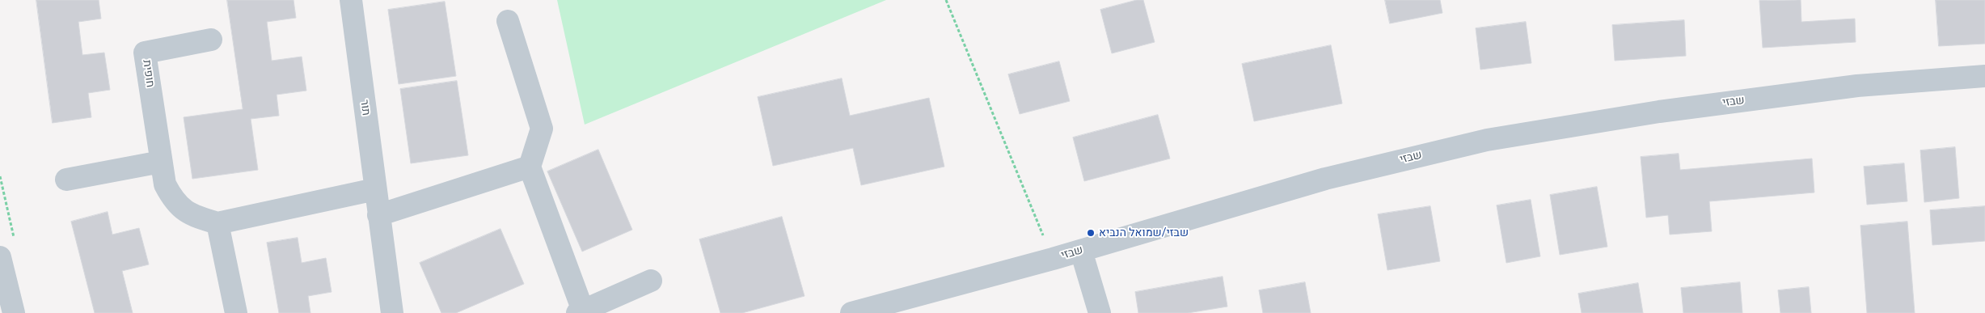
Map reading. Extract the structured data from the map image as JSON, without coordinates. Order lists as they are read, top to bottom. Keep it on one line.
{"streets":{"street":["חופית","שבזי","תור"]},"crossings":[["חופית","תור"]],"places":["שבזי/שמואל הנביא"]}
